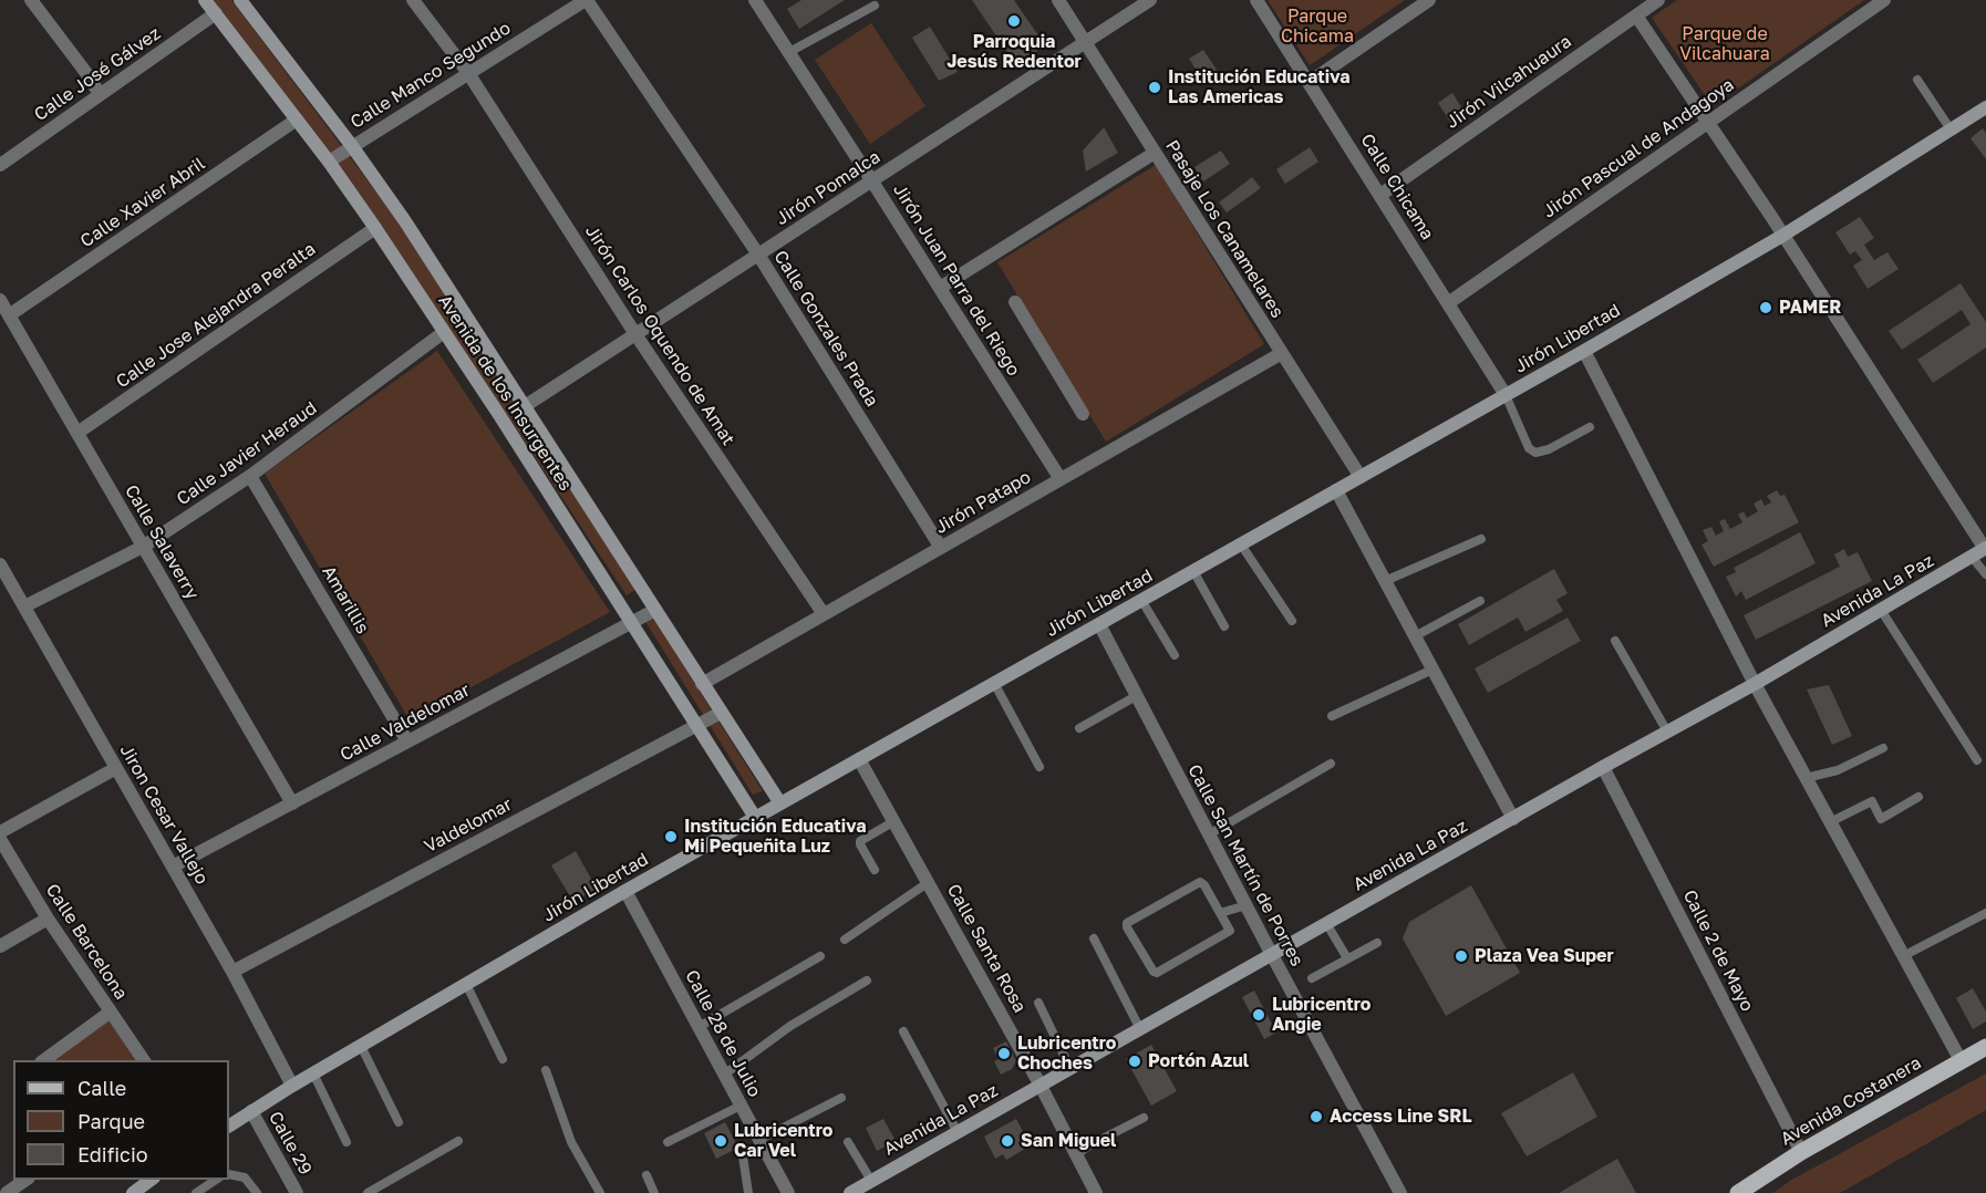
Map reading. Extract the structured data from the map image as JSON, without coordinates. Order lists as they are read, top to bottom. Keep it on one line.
{"streets":{"main road":["Avenida Costanera"],"street":["Calle José Gálvez","Calle Manco Segundo","Jirón Vilcahuaura","Jirón Pascual de Andagoya","Calle Chicama","Jirón Pomalca","Calle Xavier Abril","Pasaje Los Canamelares","Jirón Juan Parra del Riego","Calle Jose Alejandra Peralta","Calle Gonzales Prada","Jirón Carlos Oquendo de Amat","Jirón Libertad","Avenida de los Insurgentes","Calle Javier Heraud","Jirón Patapo","Calle Salaverry","Avenida La Paz","Amarillis","Calle Valdelomar","Jiron Cesar Vallejo","Valdelomar","Calle San Martín de Porres","Calle Barcelona","Calle Santa Rosa","Calle 2 de Mayo","Calle 28 de Julio","Calle 29"]},"crossings":[["Calle José Gálvez","Avenida de los Insurgentes"],["Calle Manco Segundo","Calle Gonzales Prada"],["Calle Manco Segundo","Jirón Carlos Oquendo de Amat"],["Calle Manco Segundo","Avenida de los Insurgentes"],["Jirón Vilcahuaura","Calle Chicama"],["Jirón Pascual de Andagoya","Calle Chicama"],["Calle Chicama","Jirón Libertad"],["Jirón Pomalca","Pasaje Los Canamelares"],["Jirón Pomalca","Jirón Juan Parra del Riego"],["Jirón Pomalca","Calle Gonzales Prada"],["Jirón Pomalca","Jirón Carlos Oquendo de Amat"],["Jirón Pomalca","Avenida de los Insurgentes"],["Calle Xavier Abril","Avenida de los Insurgentes"],["Calle Xavier Abril","Calle Salaverry"],["Pasaje Los Canamelares","Jirón Libertad"],["Pasaje Los Canamelares","Jirón Patapo"],["Jirón Juan Parra del Riego","Jirón Patapo"],["Calle Jose Alejandra Peralta","Avenida de los Insurgentes"],["Calle Jose Alejandra Peralta","Calle Salaverry"],["Calle Gonzales Prada","Jirón Patapo"],["Jirón Carlos Oquendo de Amat","Jirón Patapo"],["Jirón Libertad","Avenida de los Insurgentes"],["Jirón Libertad","Jiron Cesar Vallejo"],["Jirón Libertad","Calle San Martín de Porres"],["Jirón Libertad","Calle Santa Rosa"],["Jirón Libertad","Calle 28 de Julio"],["Jirón Libertad","Calle 29"],["Avenida de los Insurgentes","Calle Javier Heraud"],["Avenida de los Insurgentes","Jirón Patapo"],["Avenida de los Insurgentes","Calle Valdelomar"],["Avenida de los Insurgentes","Valdelomar"],["Calle Javier Heraud","Calle Salaverry"],["Calle Javier Heraud","Amarillis"],["Calle Javier Heraud","Jiron Cesar Vallejo"],["Calle Salaverry","Calle Valdelomar"],["Avenida La Paz","Calle San Martín de Porres"],["Avenida La Paz","Calle Santa Rosa"],["Avenida La Paz","Calle 2 de Mayo"],["Amarillis","Calle Valdelomar"],["Calle Valdelomar","Jiron Cesar Vallejo"],["Jiron Cesar Vallejo","Valdelomar"],["Calle 2 de Mayo","Avenida Costanera"]],"parks":["Parque Chicama","Parque de Vilcahuara"],"places":["Parroquia Jesús Redentor","Institución Educativa Las Americas","PAMER","Institución Educativa Mi Pequeñita Luz","Plaza Vea Super","Lubricentro Angie","Lubricentro Choches","Portón Azul","Access Line SRL","Lubricentro Car Vel","San Miguel"],"legend":["Calle","Parque","Edificio"]}
